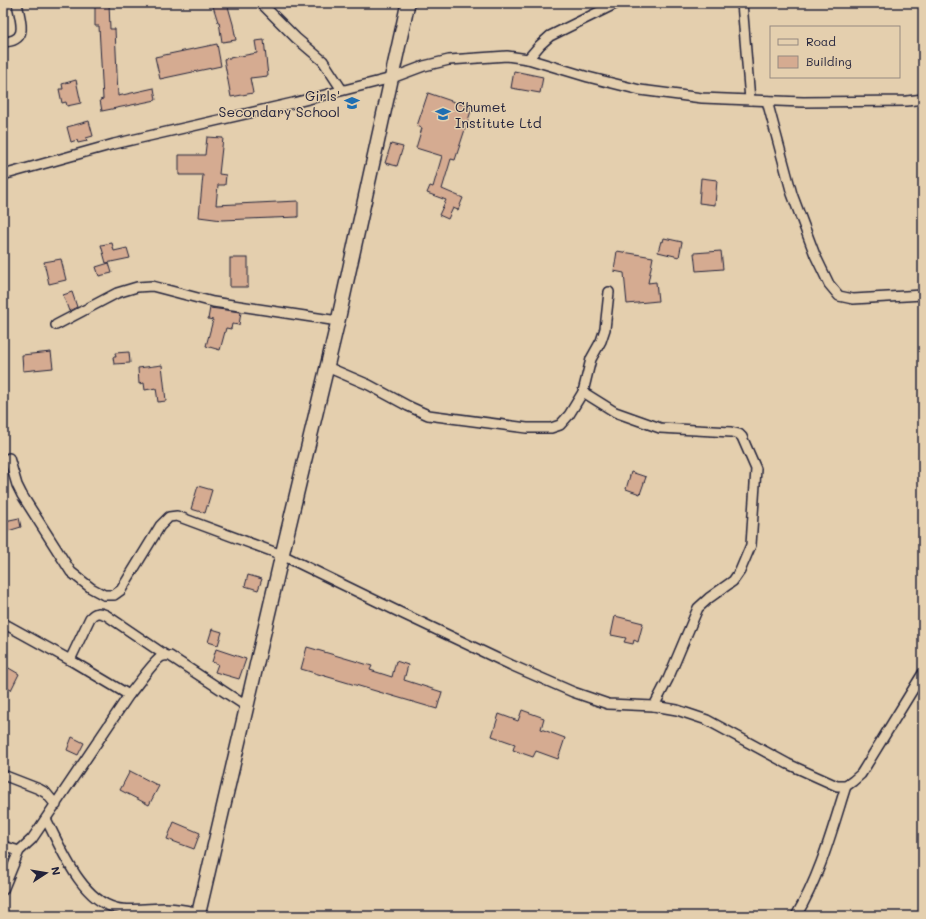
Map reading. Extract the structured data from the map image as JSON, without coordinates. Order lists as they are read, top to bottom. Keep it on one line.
{"places":{"school or university":["Girls' Secondary School","Chumet Institute Ltd"]},"legend":["Road","Building"],"north":"right"}
